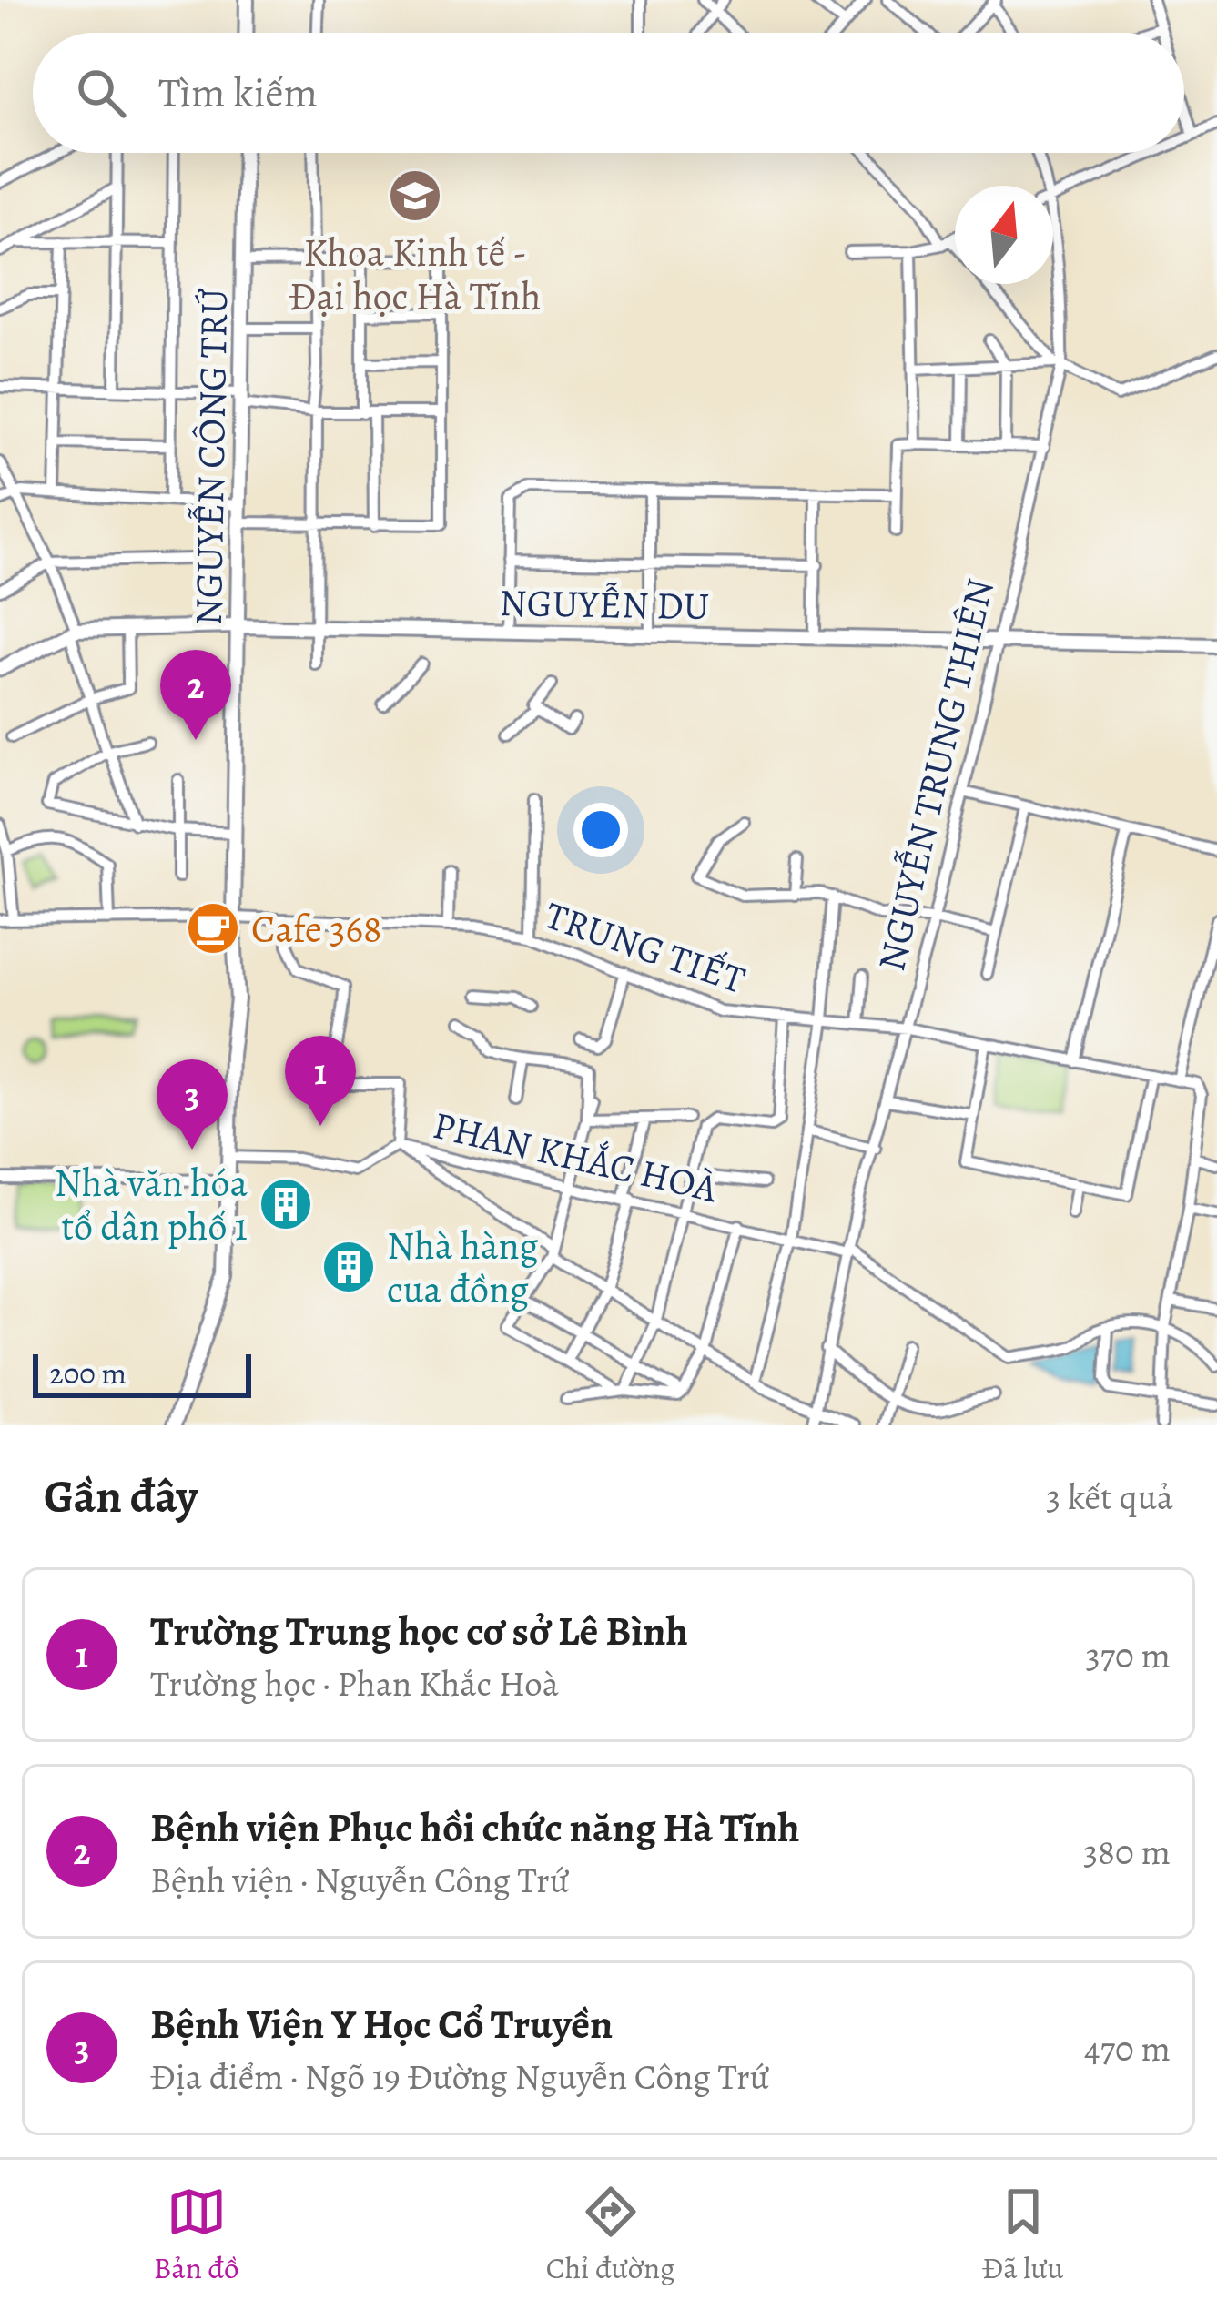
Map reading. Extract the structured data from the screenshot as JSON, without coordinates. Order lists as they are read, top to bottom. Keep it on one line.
{"streets":{"main road":["NGUYỄN CÔNG TRỨ","NGUYỄN DU"],"street":["NGUYỄN TRUNG THIÊN","TRUNG TIẾT","PHAN KHẮC HOÀ"]},"crossings":[["NGUYỄN CÔNG TRỨ","NGUYỄN DU"],["NGUYỄN CÔNG TRỨ","TRUNG TIẾT"],["NGUYỄN CÔNG TRỨ","PHAN KHẮC HOÀ"],["NGUYỄN DU","NGUYỄN TRUNG THIÊN"],["NGUYỄN TRUNG THIÊN","TRUNG TIẾT"],["NGUYỄN TRUNG THIÊN","PHAN KHẮC HOÀ"]],"places":{"school or university":["Khoa Kinh tế - Đại học Hà Tĩnh"],"cafe":["Cafe 368"],"building":["Nhà văn hóa tổ dân phố 1","Nhà hàng cua đồng"]},"scale_bar":"200 m","north":"top","page":{"search":"Tìm kiếm","pins":["2","1","3"],"scale":"200 m","heading":["Gần đây","3 kết quả"],"list":[{"mark":"1","name":"Trường Trung học cơ sở Lê Bình","note":"Trường học · Phan Khắc Hoà","value":"370 m"},{"mark":"2","name":"Bệnh viện Phục hồi chức năng Hà Tĩnh","note":"Bệnh viện · Nguyễn Công Trứ","value":"380 m"},{"mark":"3","name":"Bệnh Viện Y Học Cổ Truyền","note":"Địa điểm · Ngõ 19 Đường Nguyễn Công Trứ","value":"470 m"}],"nav":["Bản đồ","Chỉ đường","Đã lưu"]}}
